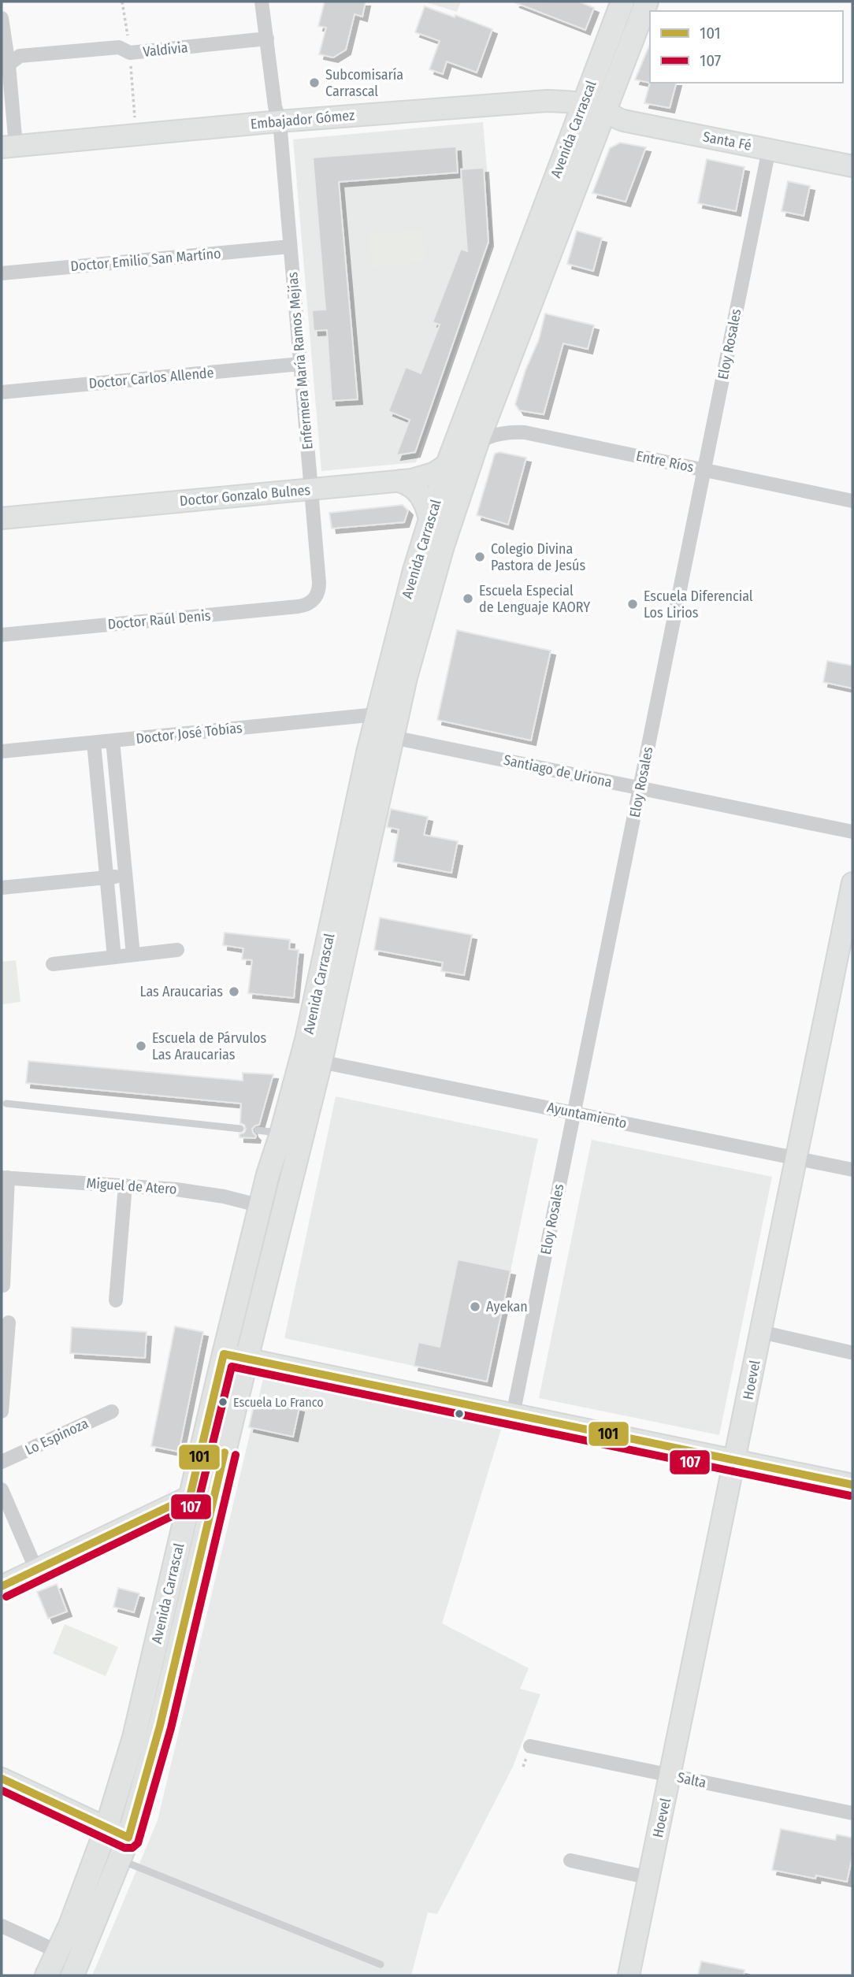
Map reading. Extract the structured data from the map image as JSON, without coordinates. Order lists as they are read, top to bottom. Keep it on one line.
{"streets":{"main road":["Avenida Carrascal"],"street":["Valdivia","Embajador Gómez","Santa Fé","Doctor Emilio San Martíno","Eloy Rosales","Enfermera María Ramos Mejías","Doctor Carlos Allende","Entre Ríos","Doctor Gonzalo Bulnes","Doctor Raúl Denis","Doctor José Tobías","Santiago de Uriona","Ayuntamiento","Miguel de Atero","Hoevel","Lo Espinoza","Salta"]},"crossings":[["Valdivia","Enfermera María Ramos Mejías"],["Embajador Gómez","Avenida Carrascal"],["Embajador Gómez","Santa Fé"],["Embajador Gómez","Enfermera María Ramos Mejías"],["Avenida Carrascal","Santa Fé"],["Avenida Carrascal","Entre Ríos"],["Avenida Carrascal","Doctor Gonzalo Bulnes"],["Avenida Carrascal","Doctor José Tobías"],["Avenida Carrascal","Santiago de Uriona"],["Avenida Carrascal","Ayuntamiento"],["Avenida Carrascal","Miguel de Atero"],["Santa Fé","Eloy Rosales"],["Doctor Emilio San Martíno","Enfermera María Ramos Mejías"],["Eloy Rosales","Entre Ríos"],["Eloy Rosales","Santiago de Uriona"],["Eloy Rosales","Ayuntamiento"],["Enfermera María Ramos Mejías","Doctor Carlos Allende"],["Enfermera María Ramos Mejías","Doctor Gonzalo Bulnes"],["Enfermera María Ramos Mejías","Doctor Raúl Denis"],["Entre Ríos","Doctor Gonzalo Bulnes"],["Ayuntamiento","Hoevel"],["Hoevel","Salta"]],"places":["Subcomisaría Carrascal","Colegio Divina Pastora de Jesús","Escuela Especial de Lenguaje KAORY","Escuela Diferencial Los Lirios","Las Araucarias","Escuela de Párvulos Las Araucarias","Ayekan","Escuela Lo Franco"],"lines":["transit line 101","transit line 107"],"legend":["101","107"]}
